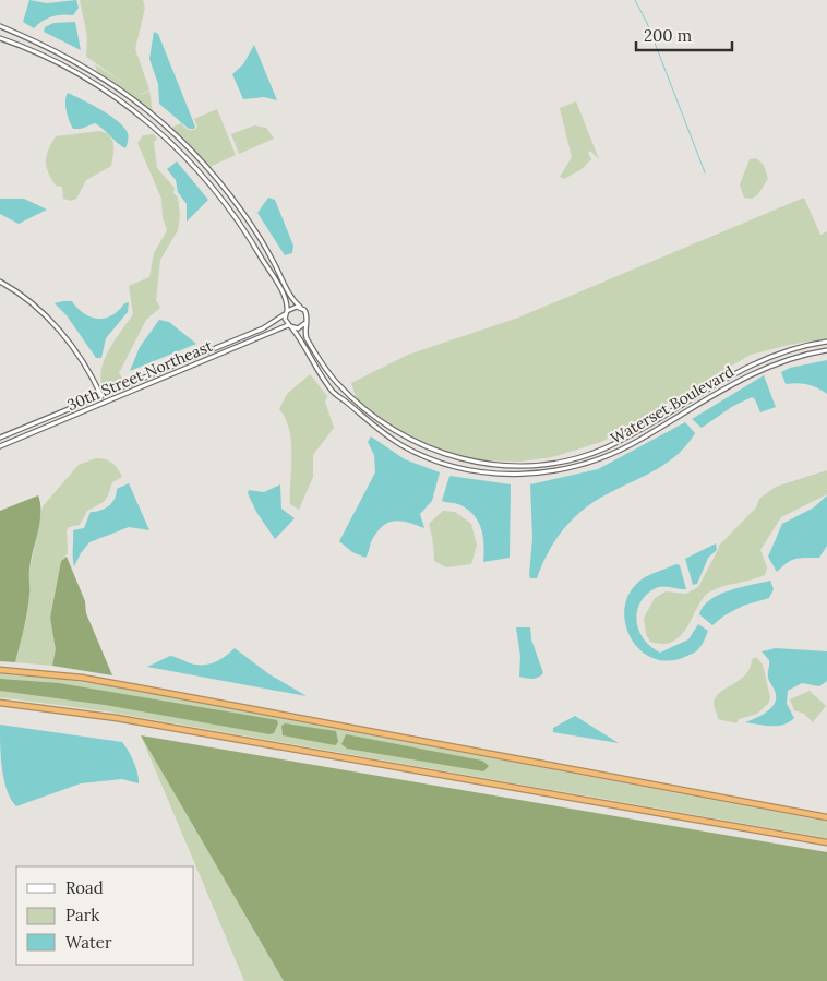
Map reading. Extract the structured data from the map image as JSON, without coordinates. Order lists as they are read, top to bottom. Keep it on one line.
{"streets":{"street":["30th Street Northeast","Waterset Boulevard"]},"crossings":[["30th Street Northeast","Waterset Boulevard"]],"legend":["Road","Park","Water"],"scale_bar":"200 m"}
